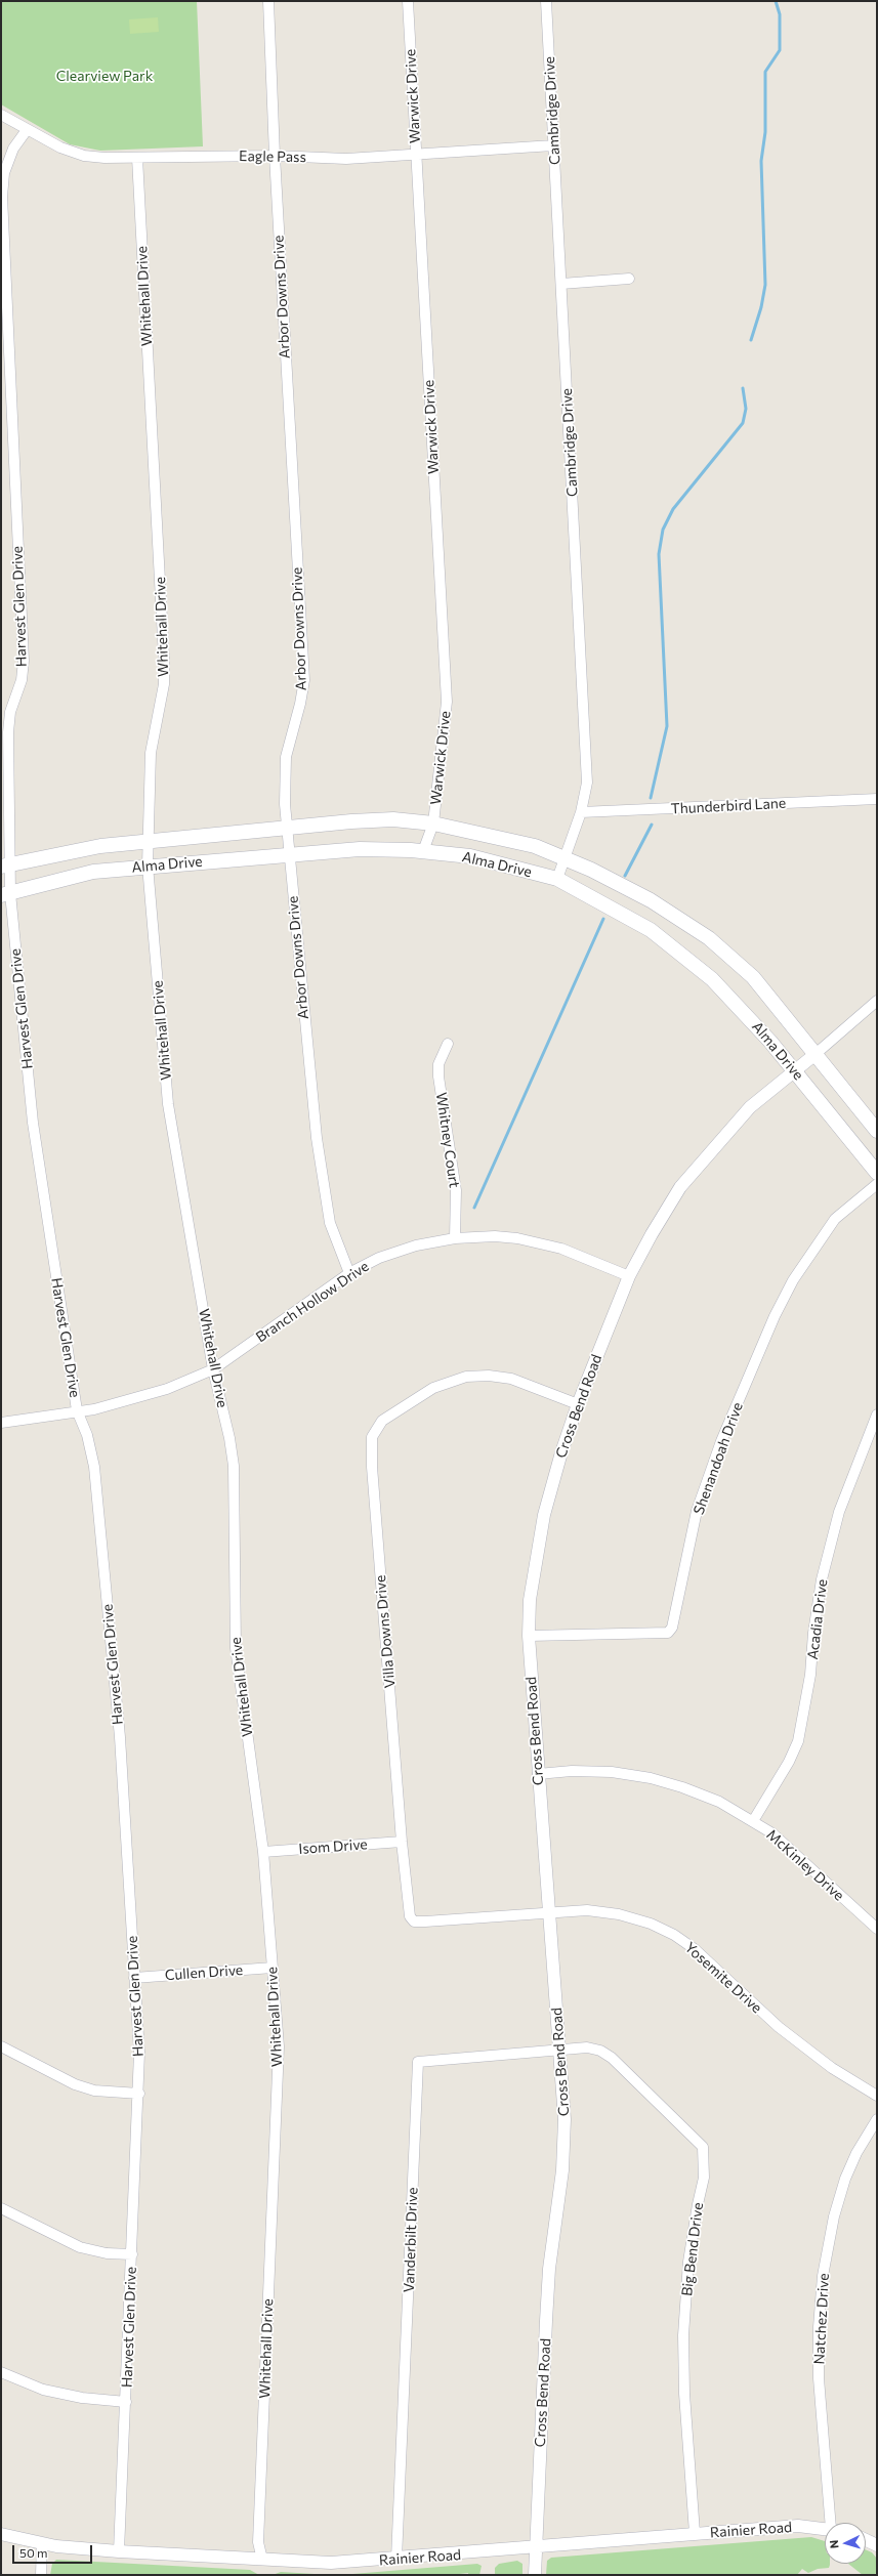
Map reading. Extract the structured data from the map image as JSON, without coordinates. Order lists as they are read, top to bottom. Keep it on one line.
{"streets":{"main road":["Alma Drive"],"street":["Warwick Drive","Cambridge Drive","Eagle Pass","Whitehall Drive","Arbor Downs Drive","Harvest Glen Drive","Thunderbird Lane","Whitney Court","Branch Hollow Drive","Cross Bend Road","Shenandoah Drive","Acadia Drive","Villa Downs Drive","Isom Drive","McKinley Drive","Cullen Drive","Yosemite Drive","Vanderbilt Drive","Big Bend Drive","Natchez Drive","Rainier Road"]},"crossings":[["Warwick Drive","Eagle Pass"],["Warwick Drive","Alma Drive"],["Cambridge Drive","Eagle Pass"],["Cambridge Drive","Thunderbird Lane"],["Cambridge Drive","Alma Drive"],["Eagle Pass","Whitehall Drive"],["Eagle Pass","Arbor Downs Drive"],["Eagle Pass","Harvest Glen Drive"],["Whitehall Drive","Alma Drive"],["Whitehall Drive","Branch Hollow Drive"],["Whitehall Drive","Isom Drive"],["Whitehall Drive","Cullen Drive"],["Whitehall Drive","Rainier Road"],["Arbor Downs Drive","Alma Drive"],["Arbor Downs Drive","Branch Hollow Drive"],["Harvest Glen Drive","Alma Drive"],["Harvest Glen Drive","Branch Hollow Drive"],["Harvest Glen Drive","Cullen Drive"],["Harvest Glen Drive","Rainier Road"],["Alma Drive","Cross Bend Road"],["Whitney Court","Branch Hollow Drive"],["Branch Hollow Drive","Cross Bend Road"],["Cross Bend Road","Shenandoah Drive"],["Cross Bend Road","Villa Downs Drive"],["Cross Bend Road","McKinley Drive"],["Cross Bend Road","Yosemite Drive"],["Cross Bend Road","Vanderbilt Drive"],["Cross Bend Road","Big Bend Drive"],["Cross Bend Road","Rainier Road"],["Acadia Drive","McKinley Drive"],["Villa Downs Drive","Isom Drive"],["Villa Downs Drive","Yosemite Drive"],["Vanderbilt Drive","Big Bend Drive"],["Vanderbilt Drive","Rainier Road"],["Big Bend Drive","Rainier Road"]],"parks":["Clearview Park"],"scale_bar":"50 m","north":"left"}
